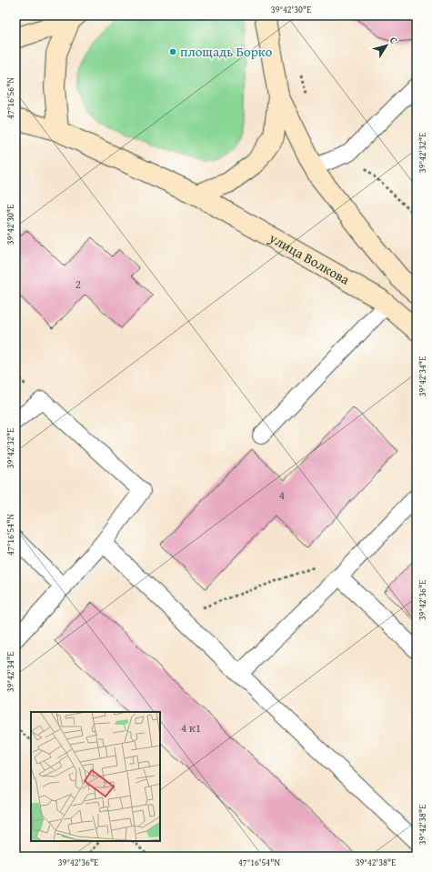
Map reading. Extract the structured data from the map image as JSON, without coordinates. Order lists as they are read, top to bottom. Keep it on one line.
{"streets":{"main road":["улица Волкова"]},"places":["площадь Борко"],"house_numbers":["2","4","4 к1"],"north":"top right","coordinates":["39°42'30\"E","47°16'56\"N","39°42'32\"E","39°42'34\"E","47°16'54\"N","39°42'36\"E","39°42'38\"E"]}
